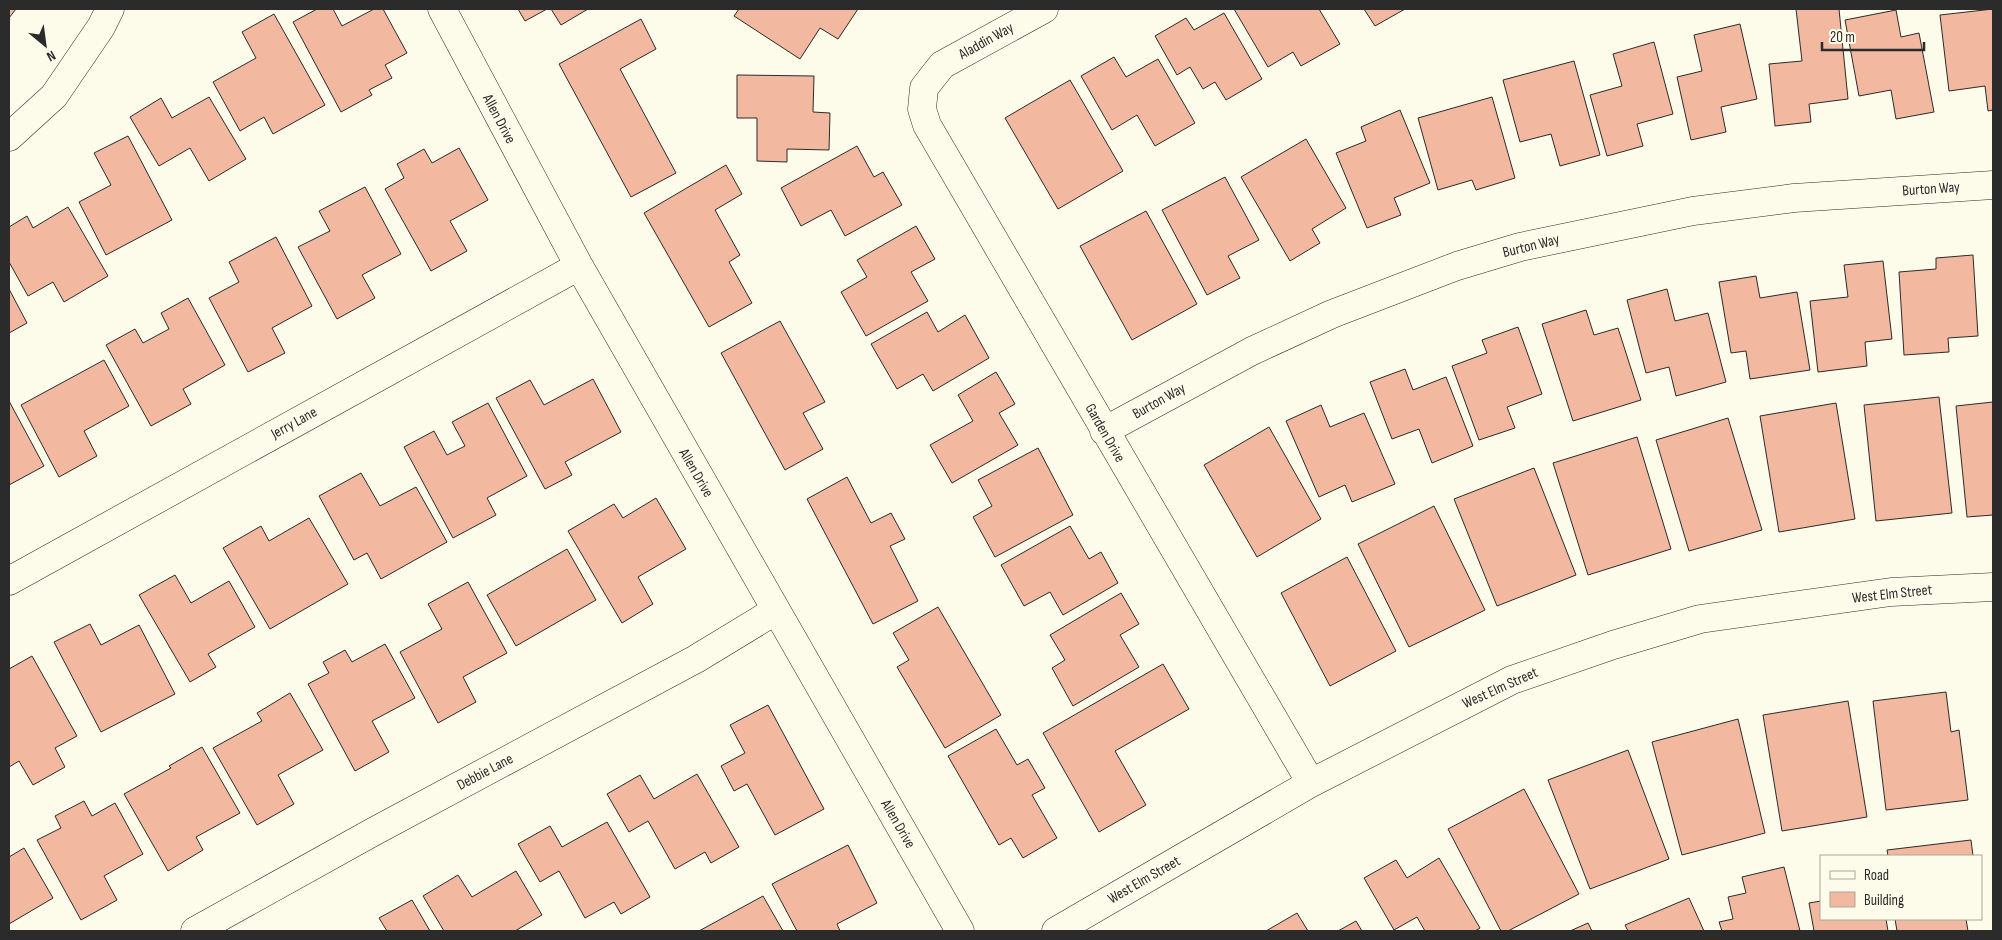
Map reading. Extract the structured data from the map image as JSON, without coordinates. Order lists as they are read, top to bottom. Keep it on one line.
{"streets":{"street":["Aladdin Way","Allen Drive","Burton Way","Jerry Lane","Garden Drive","West Elm Street","Debbie Lane"]},"crossings":[["Aladdin Way","Garden Drive"],["Allen Drive","Jerry Lane"],["Allen Drive","Debbie Lane"],["Burton Way","Garden Drive"],["Garden Drive","West Elm Street"]],"legend":["Road","Building"],"scale_bar":"20 m","north":"bottom right"}
